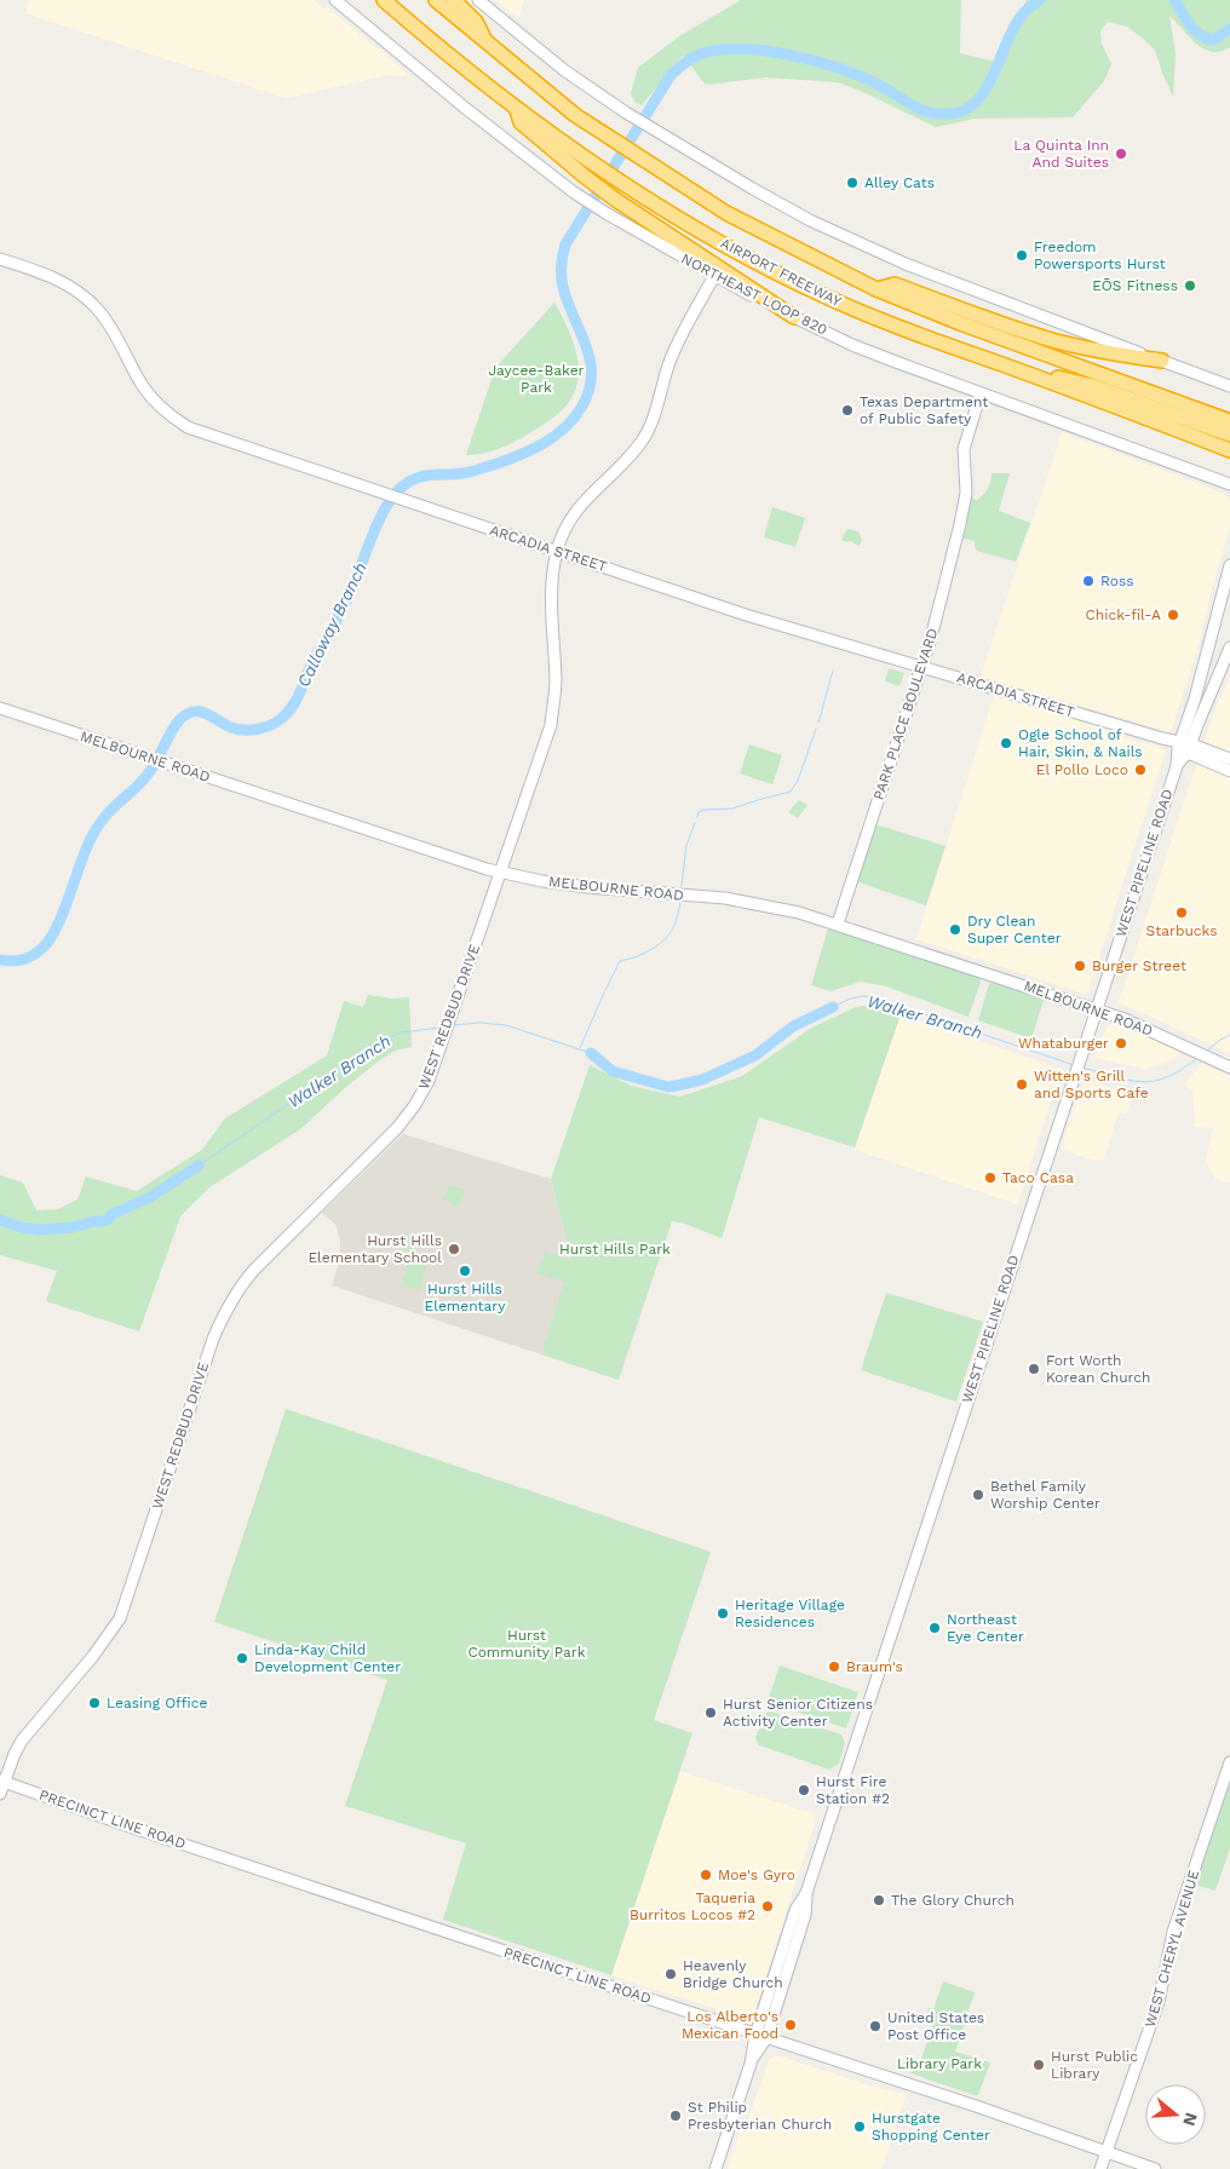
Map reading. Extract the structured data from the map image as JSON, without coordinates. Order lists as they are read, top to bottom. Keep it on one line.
{"streets":{"highway":["AIRPORT FREEWAY"],"street":["NORTHEAST LOOP 820","ARCADIA STREET","PARK PLACE BOULEVARD","MELBOURNE ROAD","WEST PIPELINE ROAD","WEST REDBUD DRIVE","PRECINCT LINE ROAD","WEST CHERYL AVENUE"]},"crossings":[["NORTHEAST LOOP 820","PARK PLACE BOULEVARD"],["NORTHEAST LOOP 820","WEST REDBUD DRIVE"],["ARCADIA STREET","PARK PLACE BOULEVARD"],["ARCADIA STREET","WEST PIPELINE ROAD"],["ARCADIA STREET","WEST REDBUD DRIVE"],["PARK PLACE BOULEVARD","MELBOURNE ROAD"],["MELBOURNE ROAD","WEST PIPELINE ROAD"],["MELBOURNE ROAD","WEST REDBUD DRIVE"],["WEST PIPELINE ROAD","PRECINCT LINE ROAD"],["WEST REDBUD DRIVE","PRECINCT LINE ROAD"],["PRECINCT LINE ROAD","WEST CHERYL AVENUE"]],"water":["Calloway Branch","Walker Branch"],"parks":["Jaycee-Baker Park","Hurst Hills Park","Hurst Community Park","Library Park"],"places":["La Quinta Inn And Suites","Alley Cats","Freedom Powersports Hurst","EŌS Fitness","Texas Department of Public Safety","Ross","Chick-fil-A","Ogle School of Hair, Skin, & Nails","El Pollo Loco","Starbucks","Dry Clean Super Center","Burger Street","Whataburger","Witten's Grill and Sports Cafe","Taco Casa","Hurst Hills Elementary School","Hurst Hills Elementary","Fort Worth Korean Church","Bethel Family Worship Center","Heritage Village Residences","Northeast Eye Center","Linda-Kay Child Development Center","Braum's","Leasing Office","Hurst Senior Citizens Activity Center","Hurst Fire Station #2","Moe's Gyro","The Glory Church","Taqueria Burritos Locos #2","Heavenly Bridge Church","Los Alberto's Mexican Food","United States Post Office","Hurst Public Library","St Philip Presbyterian Church","Hurstgate Shopping Center"],"north":"right"}
